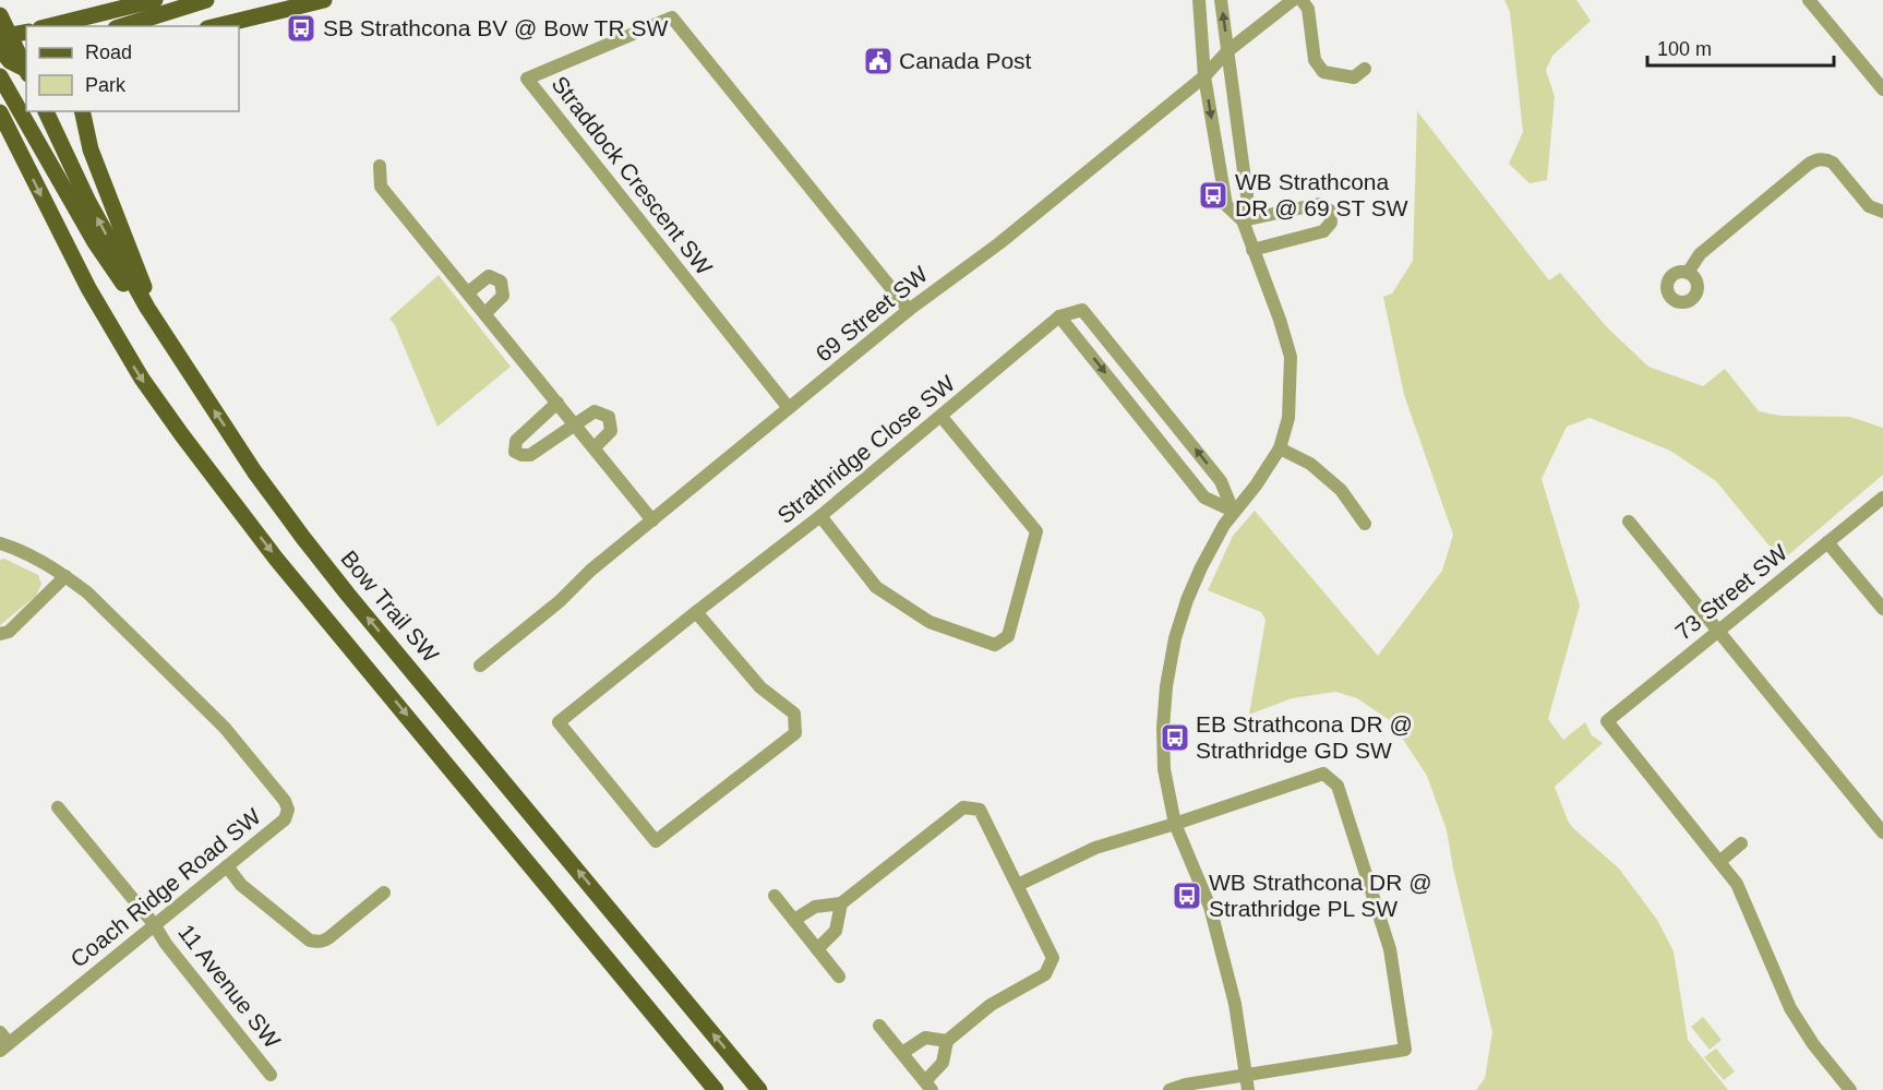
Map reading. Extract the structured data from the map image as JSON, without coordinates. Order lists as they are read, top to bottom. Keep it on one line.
{"streets":{"main road":["Bow Trail SW"],"street":["Straddock Crescent SW","69 Street SW","Strathridge Close SW","73 Street SW","Coach Ridge Road SW","11 Avenue SW"]},"crossings":[["Straddock Crescent SW","69 Street SW"],["Coach Ridge Road SW","11 Avenue SW"]],"places":{"bus stop":["SB Strathcona BV @ Bow TR SW","WB Strathcona DR @ 69 ST SW","EB Strathcona DR @ Strathridge GD SW","WB Strathcona DR @ Strathridge PL SW"],"public building":["Canada Post"]},"legend":["Road","Park"],"scale_bar":"100 m"}
